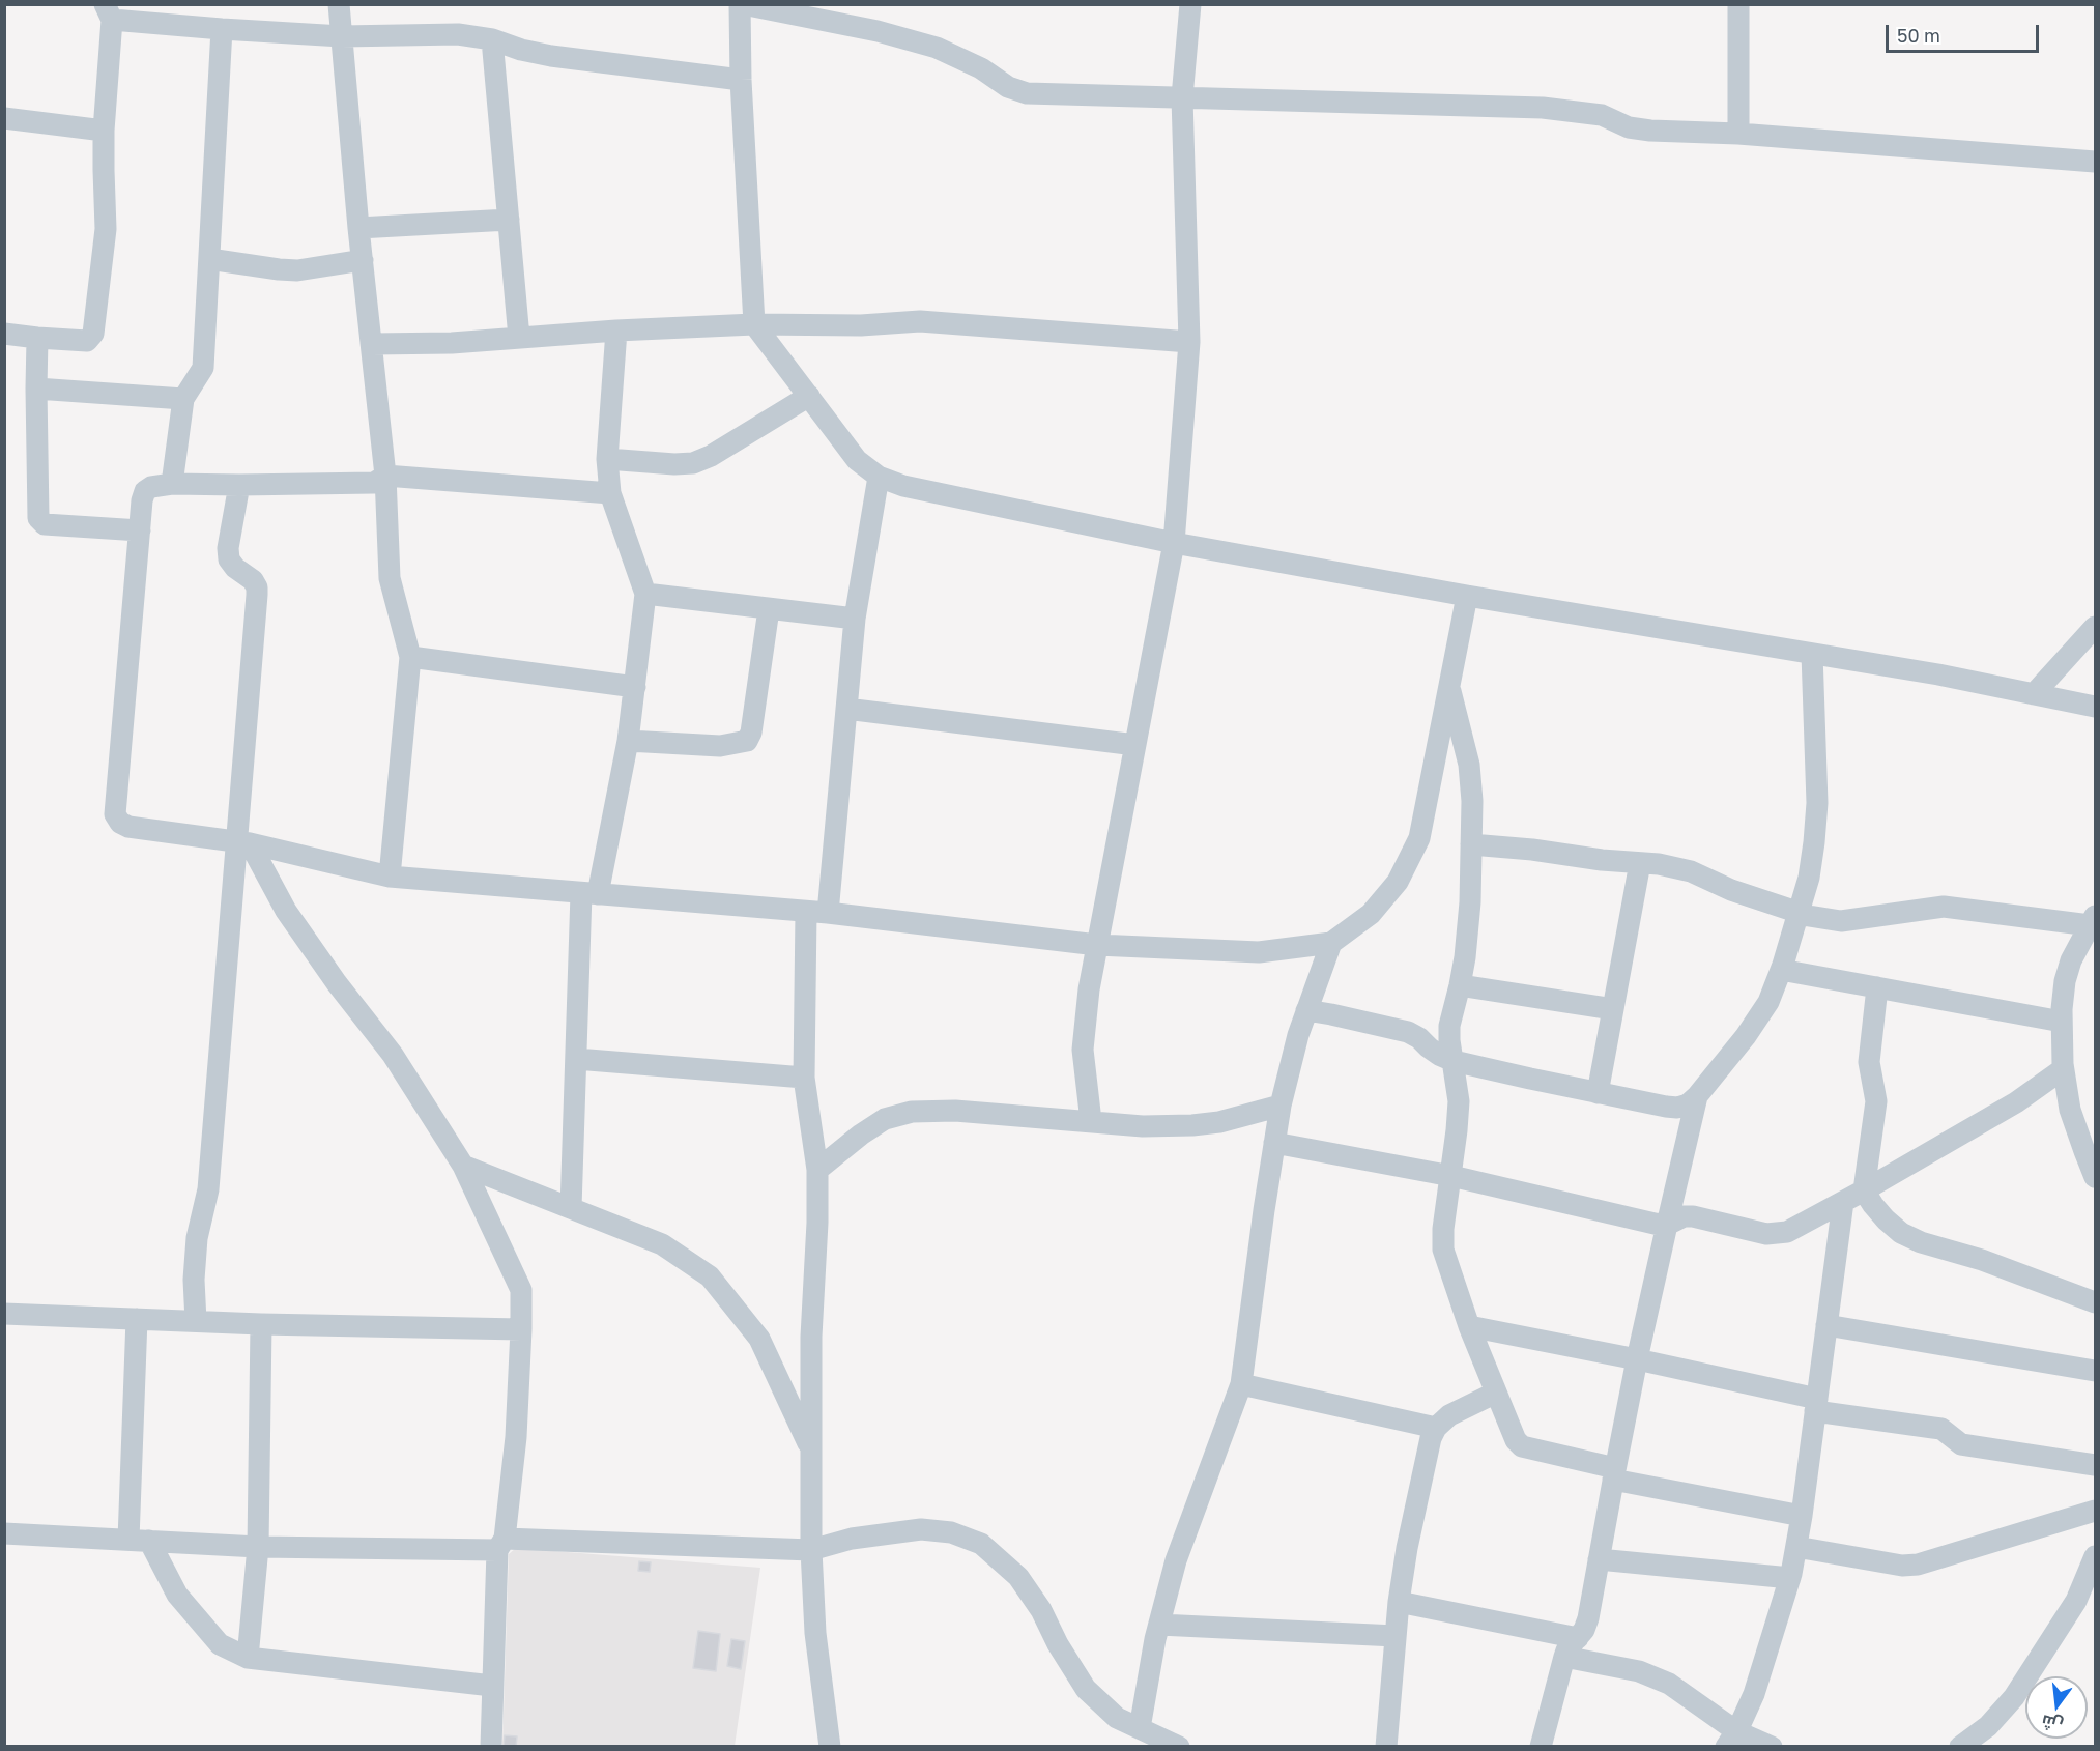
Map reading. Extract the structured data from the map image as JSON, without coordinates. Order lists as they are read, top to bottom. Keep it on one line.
{"scale_bar":"50 m","north":"bottom"}
